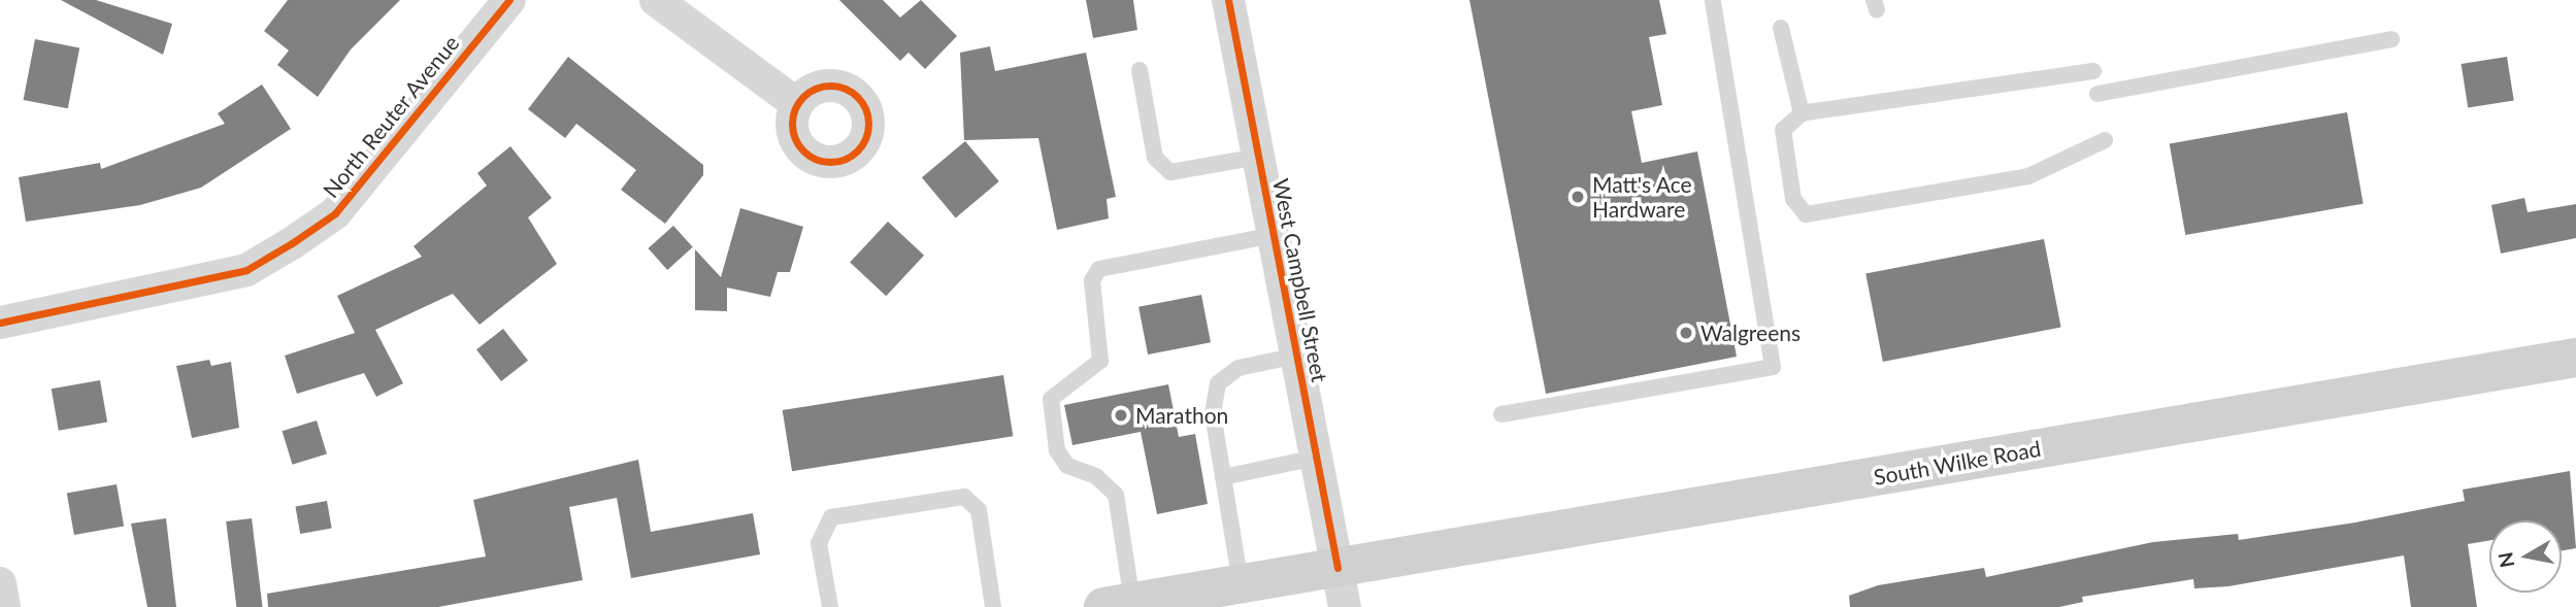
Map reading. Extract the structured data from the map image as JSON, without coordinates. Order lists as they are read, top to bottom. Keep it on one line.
{"streets":{"main road":["South Wilke Road"],"street":["North Reuter Avenue","West Campbell Street"]},"crossings":[["West Campbell Street","South Wilke Road"]],"places":["Matt's Ace Hardware","Walgreens","Marathon"],"north":"left"}
